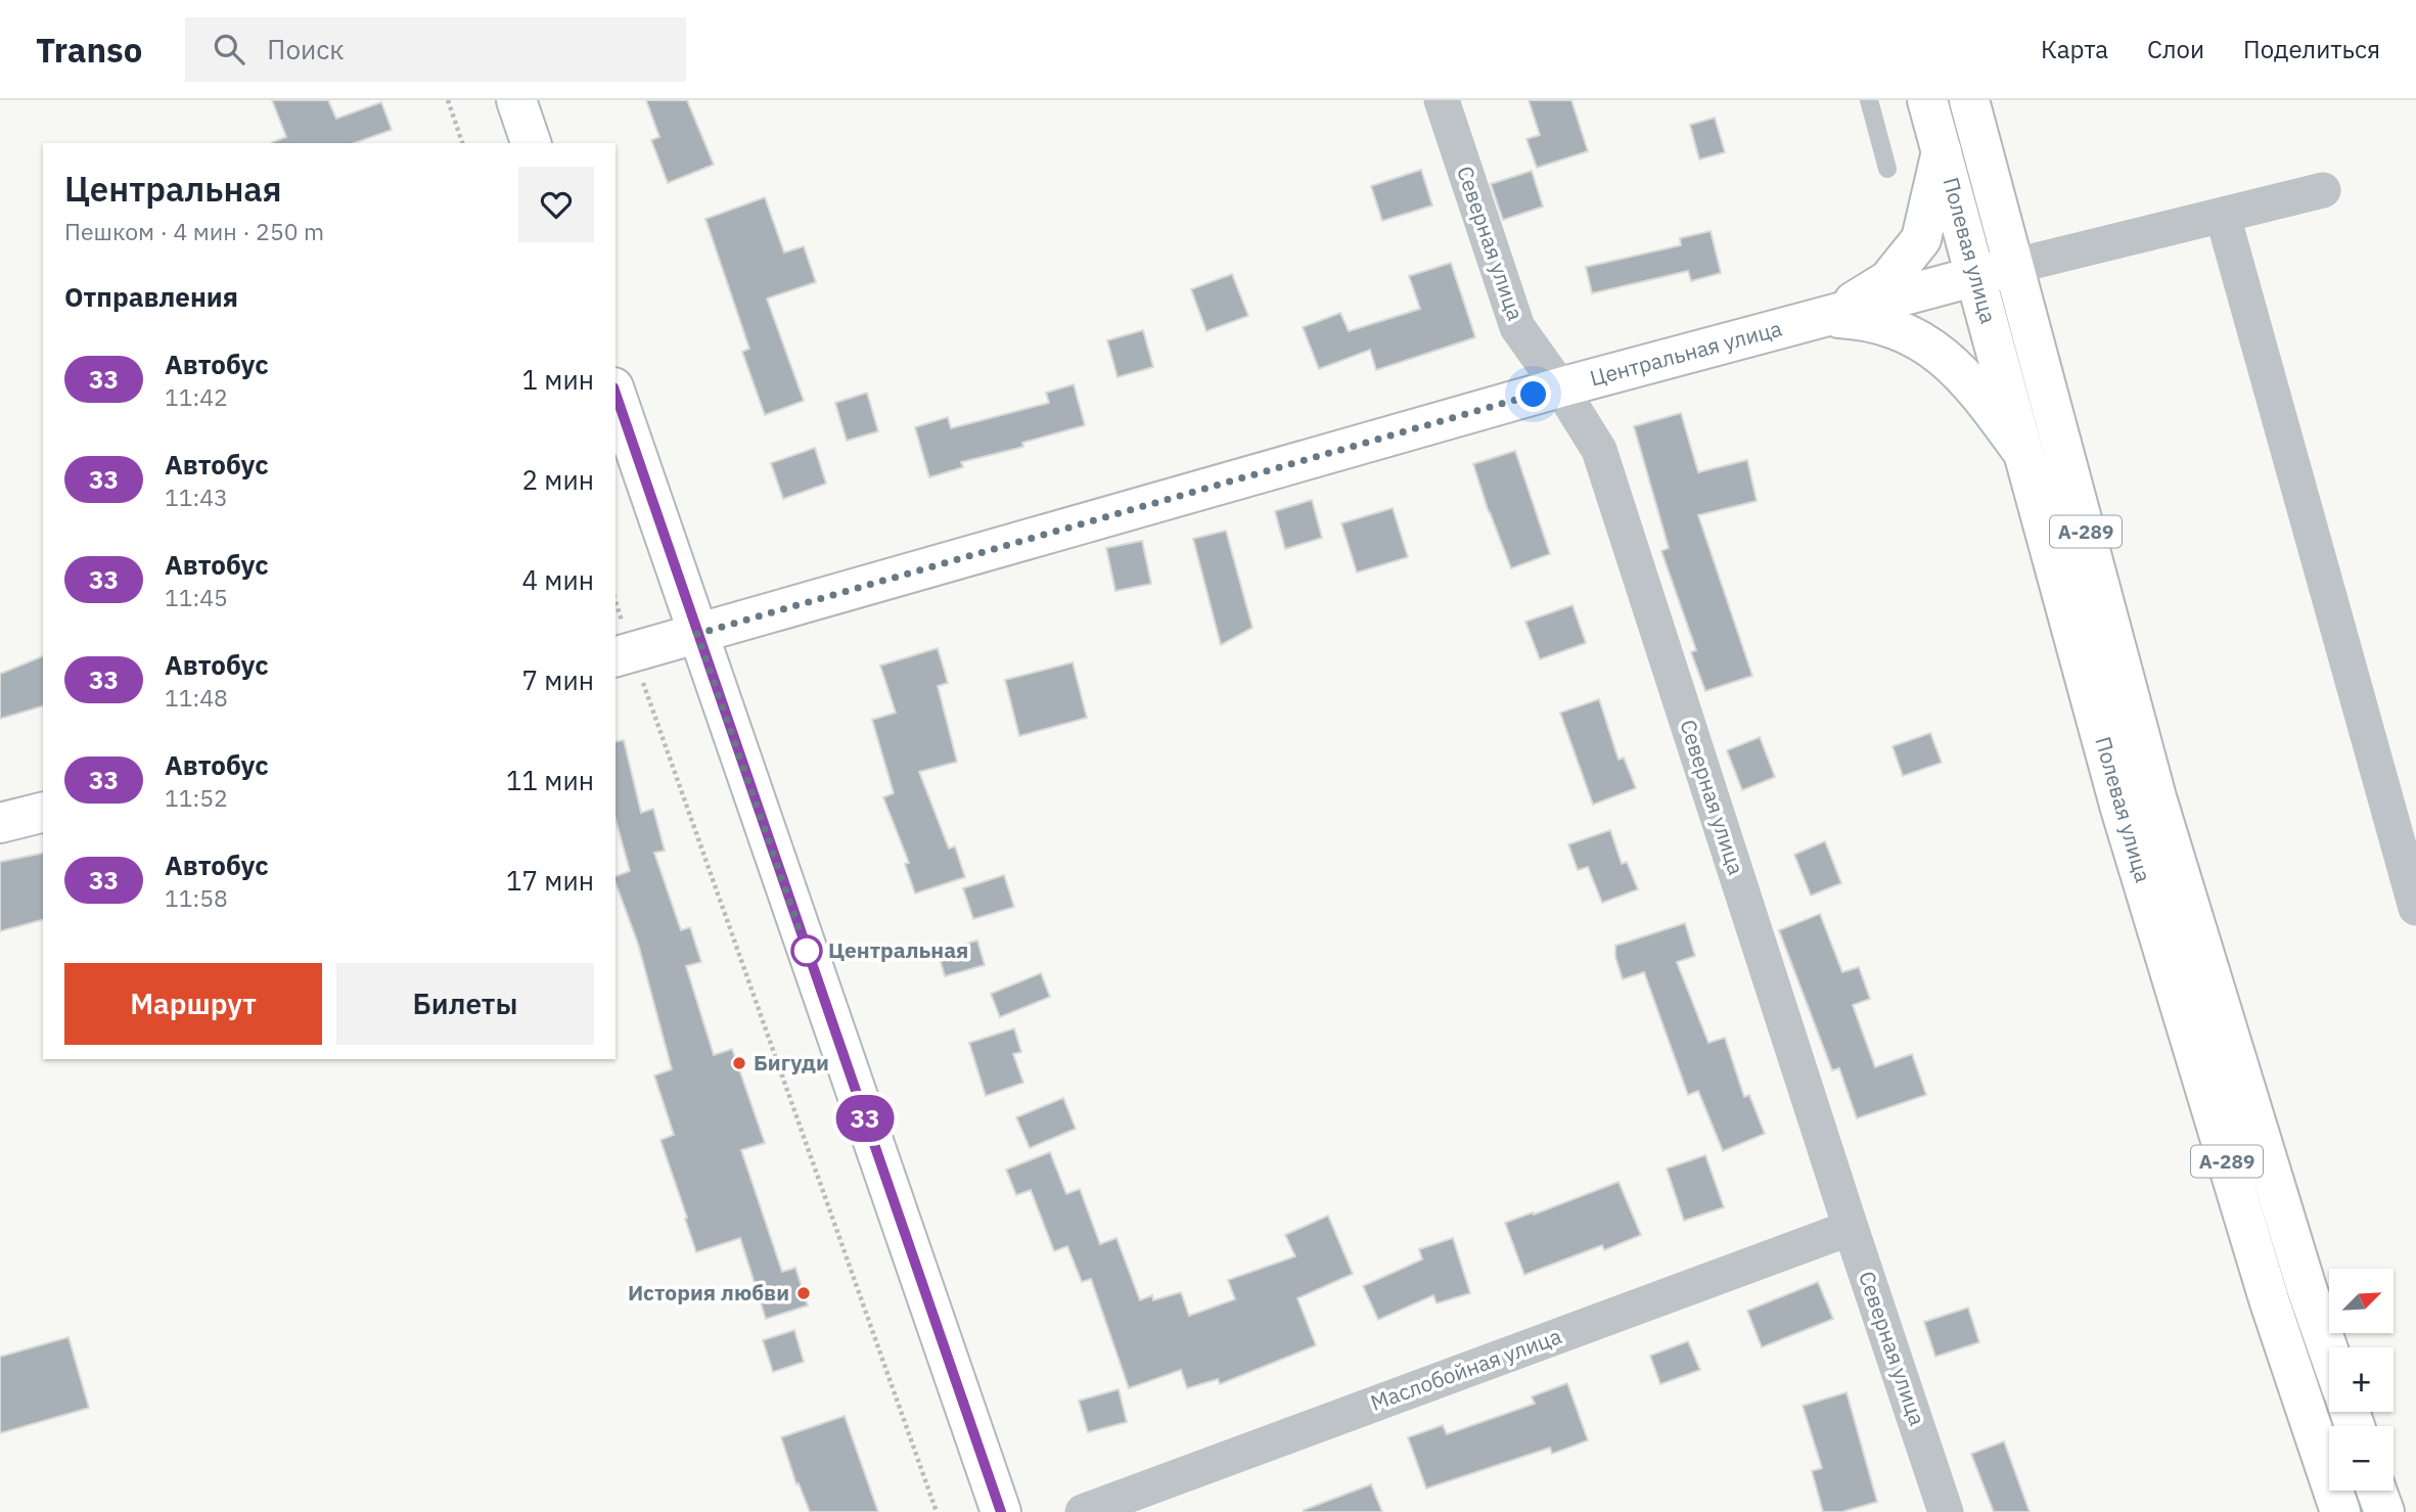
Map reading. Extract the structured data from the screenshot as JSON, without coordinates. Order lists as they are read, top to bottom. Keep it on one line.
{"streets":{"main road":["Полевая улица","Центральная улица","А-289"],"street":["Северная улица","Маслобойная улица"]},"crossings":[["Северная улица","Центральная улица"],["Северная улица","Маслобойная улица"],["Полевая улица","Центральная улица"],["Полевая улица","А-289"],["Центральная улица","А-289"]],"places":["Центральная","Бигуди","История любви"],"lines":["bus line 33"],"north":"top right","page":{"header":"Transo","search":"Поиск","nav":["Карта","Слои","Поделиться"],"on_map":"33","heading":[["Центральная","Пешком · 4 мин · 250 m"],"Отправления"],"list":[{"mark":"33","name":"Автобус","note":"11:42","value":"1 мин"},{"mark":"33","name":"Автобус","note":"11:43","value":"2 мин"},{"mark":"33","name":"Автобус","note":"11:45","value":"4 мин"},{"mark":"33","name":"Автобус","note":"11:48","value":"7 мин"},{"mark":"33","name":"Автобус","note":"11:52","value":"11 мин"},{"mark":"33","name":"Автобус","note":"11:58","value":"17 мин"}],"buttons":["Маршрут","Билеты"],"map_buttons":["+","−"]}}
